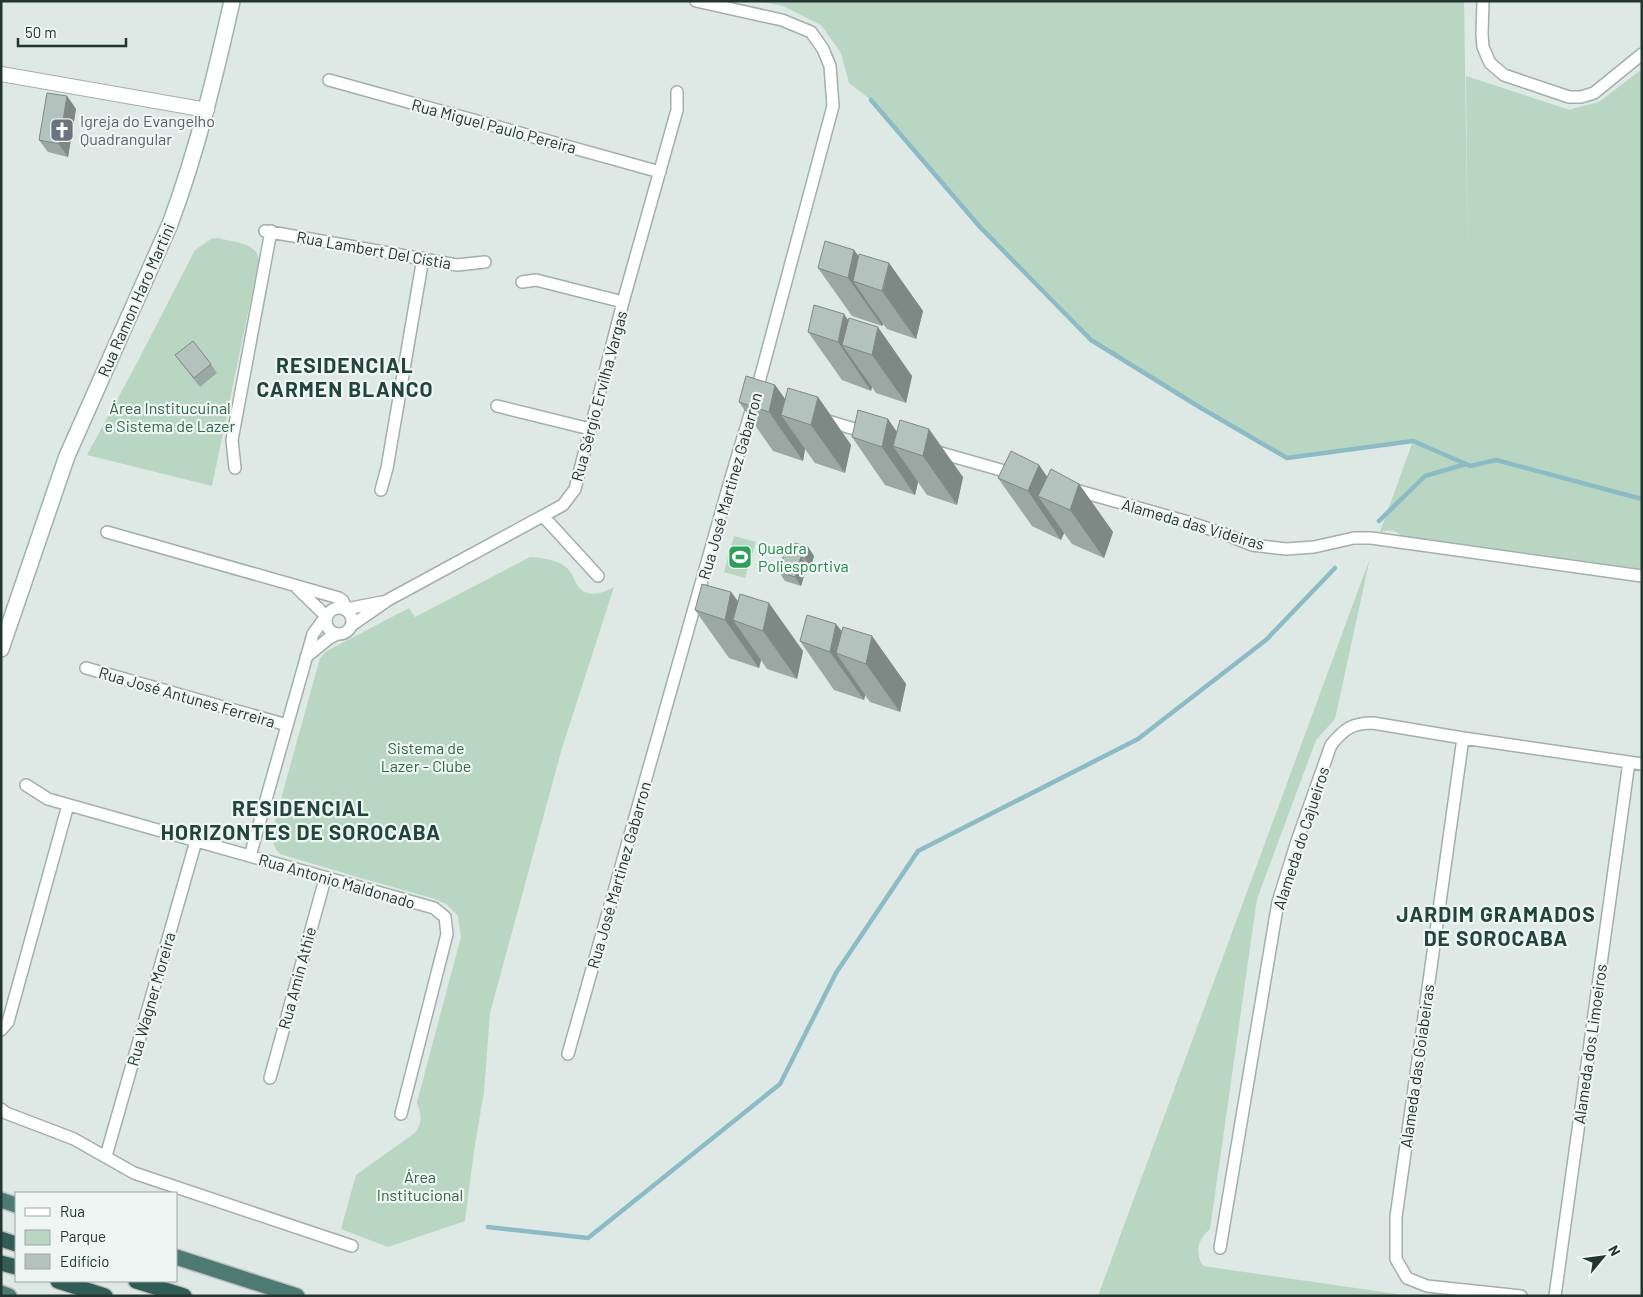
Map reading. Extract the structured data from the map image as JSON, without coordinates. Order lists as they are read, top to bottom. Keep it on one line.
{"streets":{"main road":["Rua Ramon Haro Martini"],"street":["Rua Miguel Paulo Pereira","Rua Lambert Del Cístia","Rua Sérgio Ervilha Vargas","Rua José Martinez Gabarron","Alameda das Videiras","Rua José Antunes Ferreira","Alameda do Cajueiros","Rua Antonio Maldonado","Rua Amin Athie","Rua Wagner Moreira","Alameda dos Limoeiros","Alameda das Goiabeiras"]},"crossings":[["Rua Miguel Paulo Pereira","Rua Sérgio Ervilha Vargas"],["Alameda do Cajueiros","Alameda dos Limoeiros"],["Alameda do Cajueiros","Alameda das Goiabeiras"],["Rua Antonio Maldonado","Rua Amin Athie"],["Rua Antonio Maldonado","Rua Wagner Moreira"]],"districts":["RESIDENCIAL CARMEN BLANCO","RESIDENCIAL HORIZONTES DE SOROCABA","JARDIM GRAMADOS DE SOROCABA"],"parks":["Área Institucuinal e Sistema de Lazer","Sistema de Lazer - Clube","Área Institucional"],"places":{"church":["Igreja do Evangelho Quadrangular"],"sports":["Quadra Poliesportiva"]},"legend":["Rua","Parque","Edifício"],"scale_bar":"50 m","north":"top right"}
